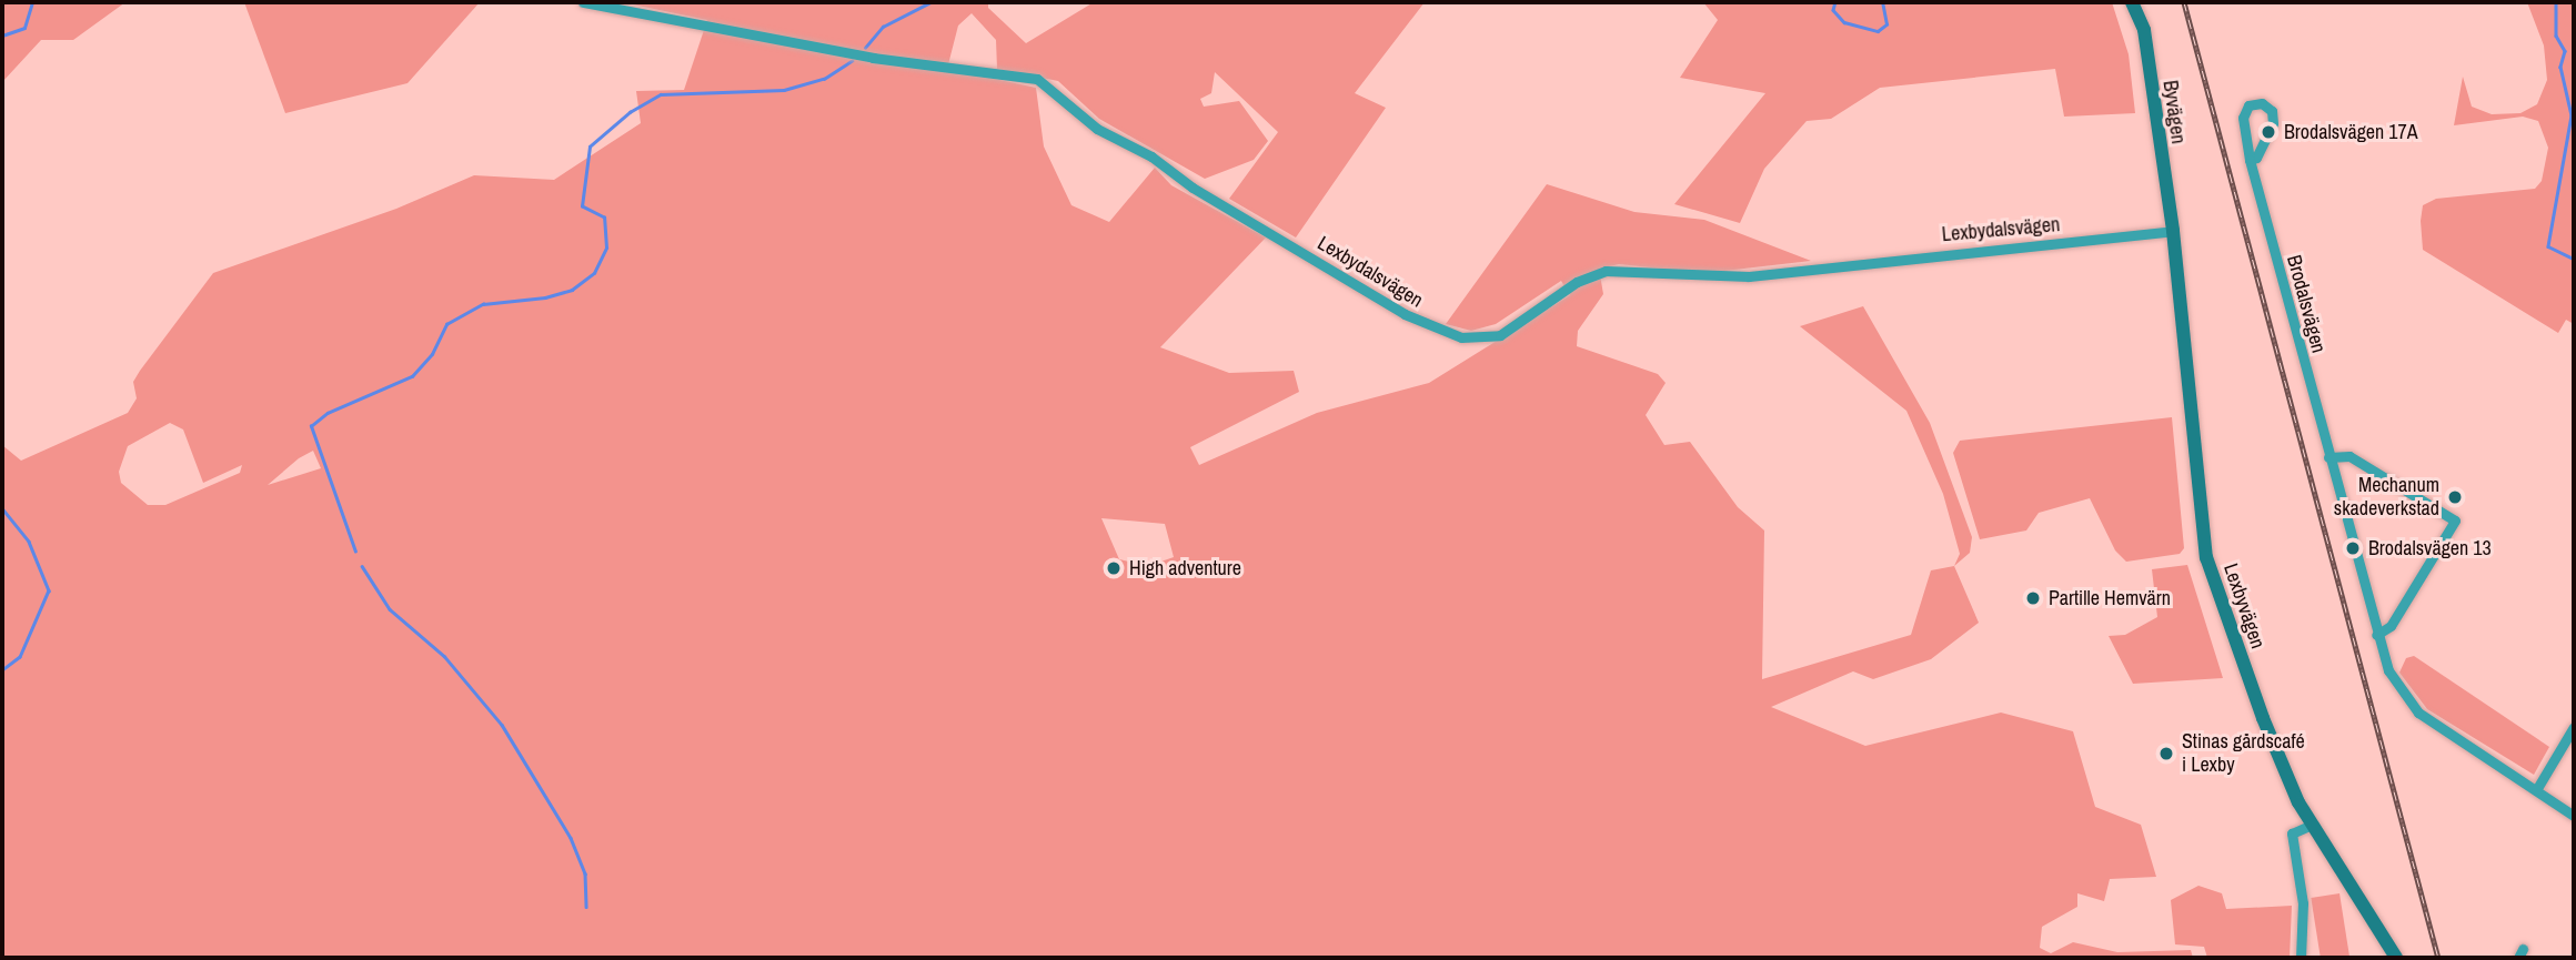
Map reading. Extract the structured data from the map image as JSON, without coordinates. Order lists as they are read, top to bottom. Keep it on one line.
{"streets":{"street":["Byvägen","Lexbydalsvägen","Brodalsvägen","Lexbyvägen"]},"crossings":[["Byvägen","Lexbydalsvägen"],["Byvägen","Lexbyvägen"],["Lexbydalsvägen","Lexbyvägen"]],"places":["Brodalsvägen 17A","Mechanum skadeverkstad","Brodalsvägen 13","High adventure","Partille Hemvärn","Stinas gårdscafé i Lexby"]}
